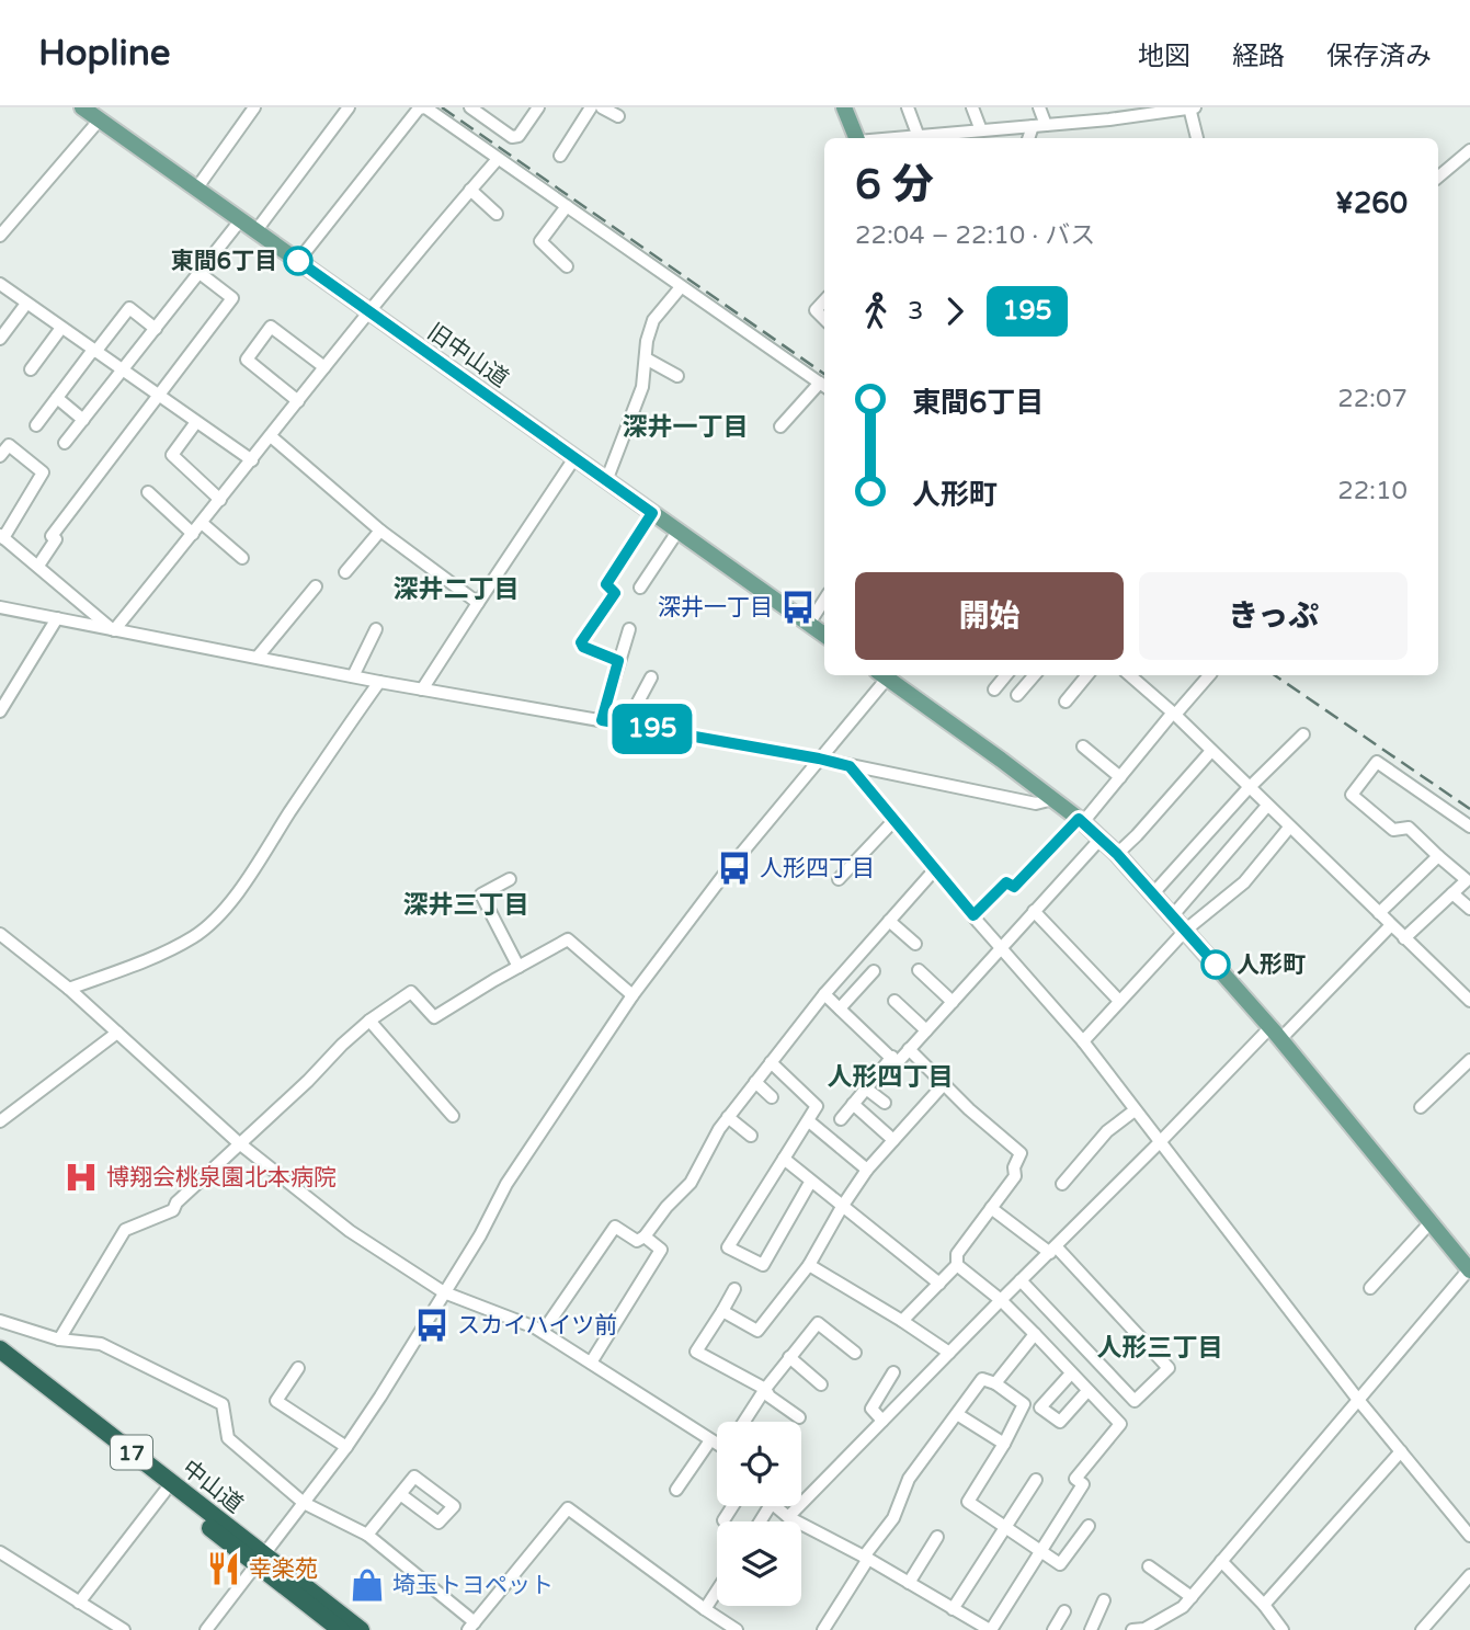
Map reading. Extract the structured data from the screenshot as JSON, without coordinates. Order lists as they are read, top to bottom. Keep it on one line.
{"streets":{"highway":["17","中山道"],"main road":["旧中山道"]},"districts":["深井一丁目","深井二丁目","深井三丁目","人形四丁目","人形三丁目"],"places":{"other":["東間6丁目","人形町"],"bus stop":["深井一丁目","人形四丁目","スカイハイツ前"],"hospital":["博翔会桃泉園北本病院"],"restaurant":["幸楽苑"],"shop":["埼玉トヨペット"]},"lines":["bus line 195"],"page":{"header":"Hopline","nav":["地図","経路","保存済み"],"on_map":"195","heading":["6 分","22:04 – 22:10 · バス","¥260"],"legs":["3","195"],"list":[{"name":"東間6丁目","value":"22:07"},{"name":"人形町","value":"22:10"}],"buttons":["開始","きっぷ"]}}
